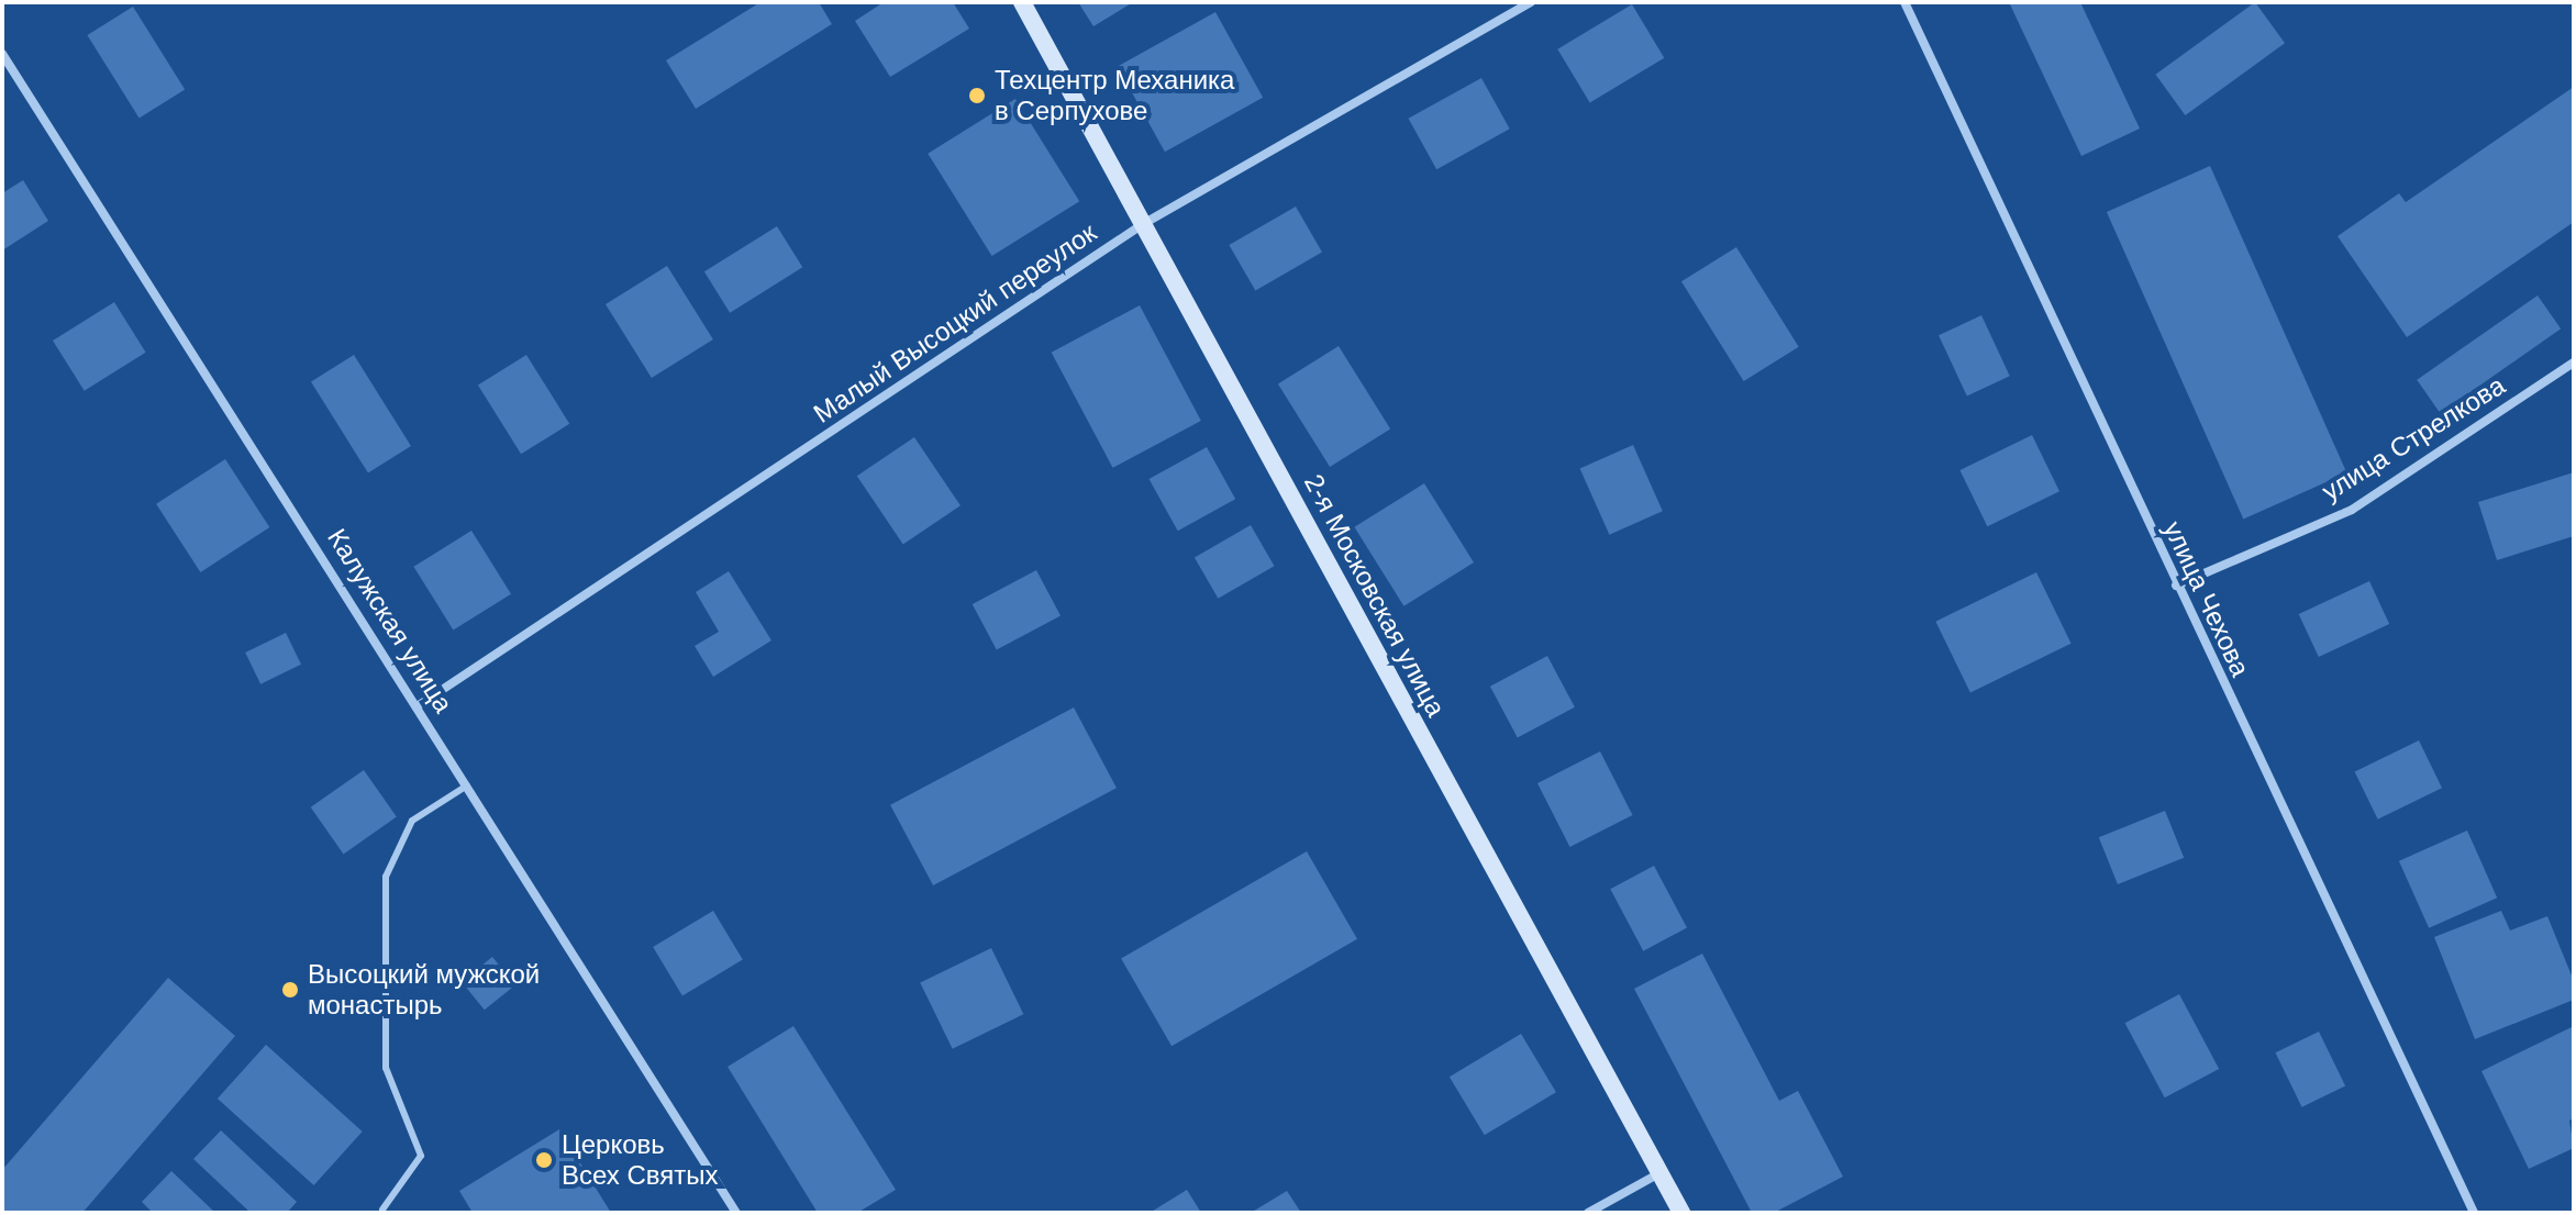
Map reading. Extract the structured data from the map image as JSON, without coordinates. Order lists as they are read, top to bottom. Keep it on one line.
{"streets":{"street":["Малый Высоцкий переулок","улица Стрелкова","2-я Московская улица","улица Чехова","Калужская улица"]},"crossings":[["Малый Высоцкий переулок","2-я Московская улица"],["Малый Высоцкий переулок","Калужская улица"],["улица Стрелкова","улица Чехова"]],"places":["Техцентр Механика в Серпухове","Высоцкий мужской монастырь","Церковь Всех Святых"]}
